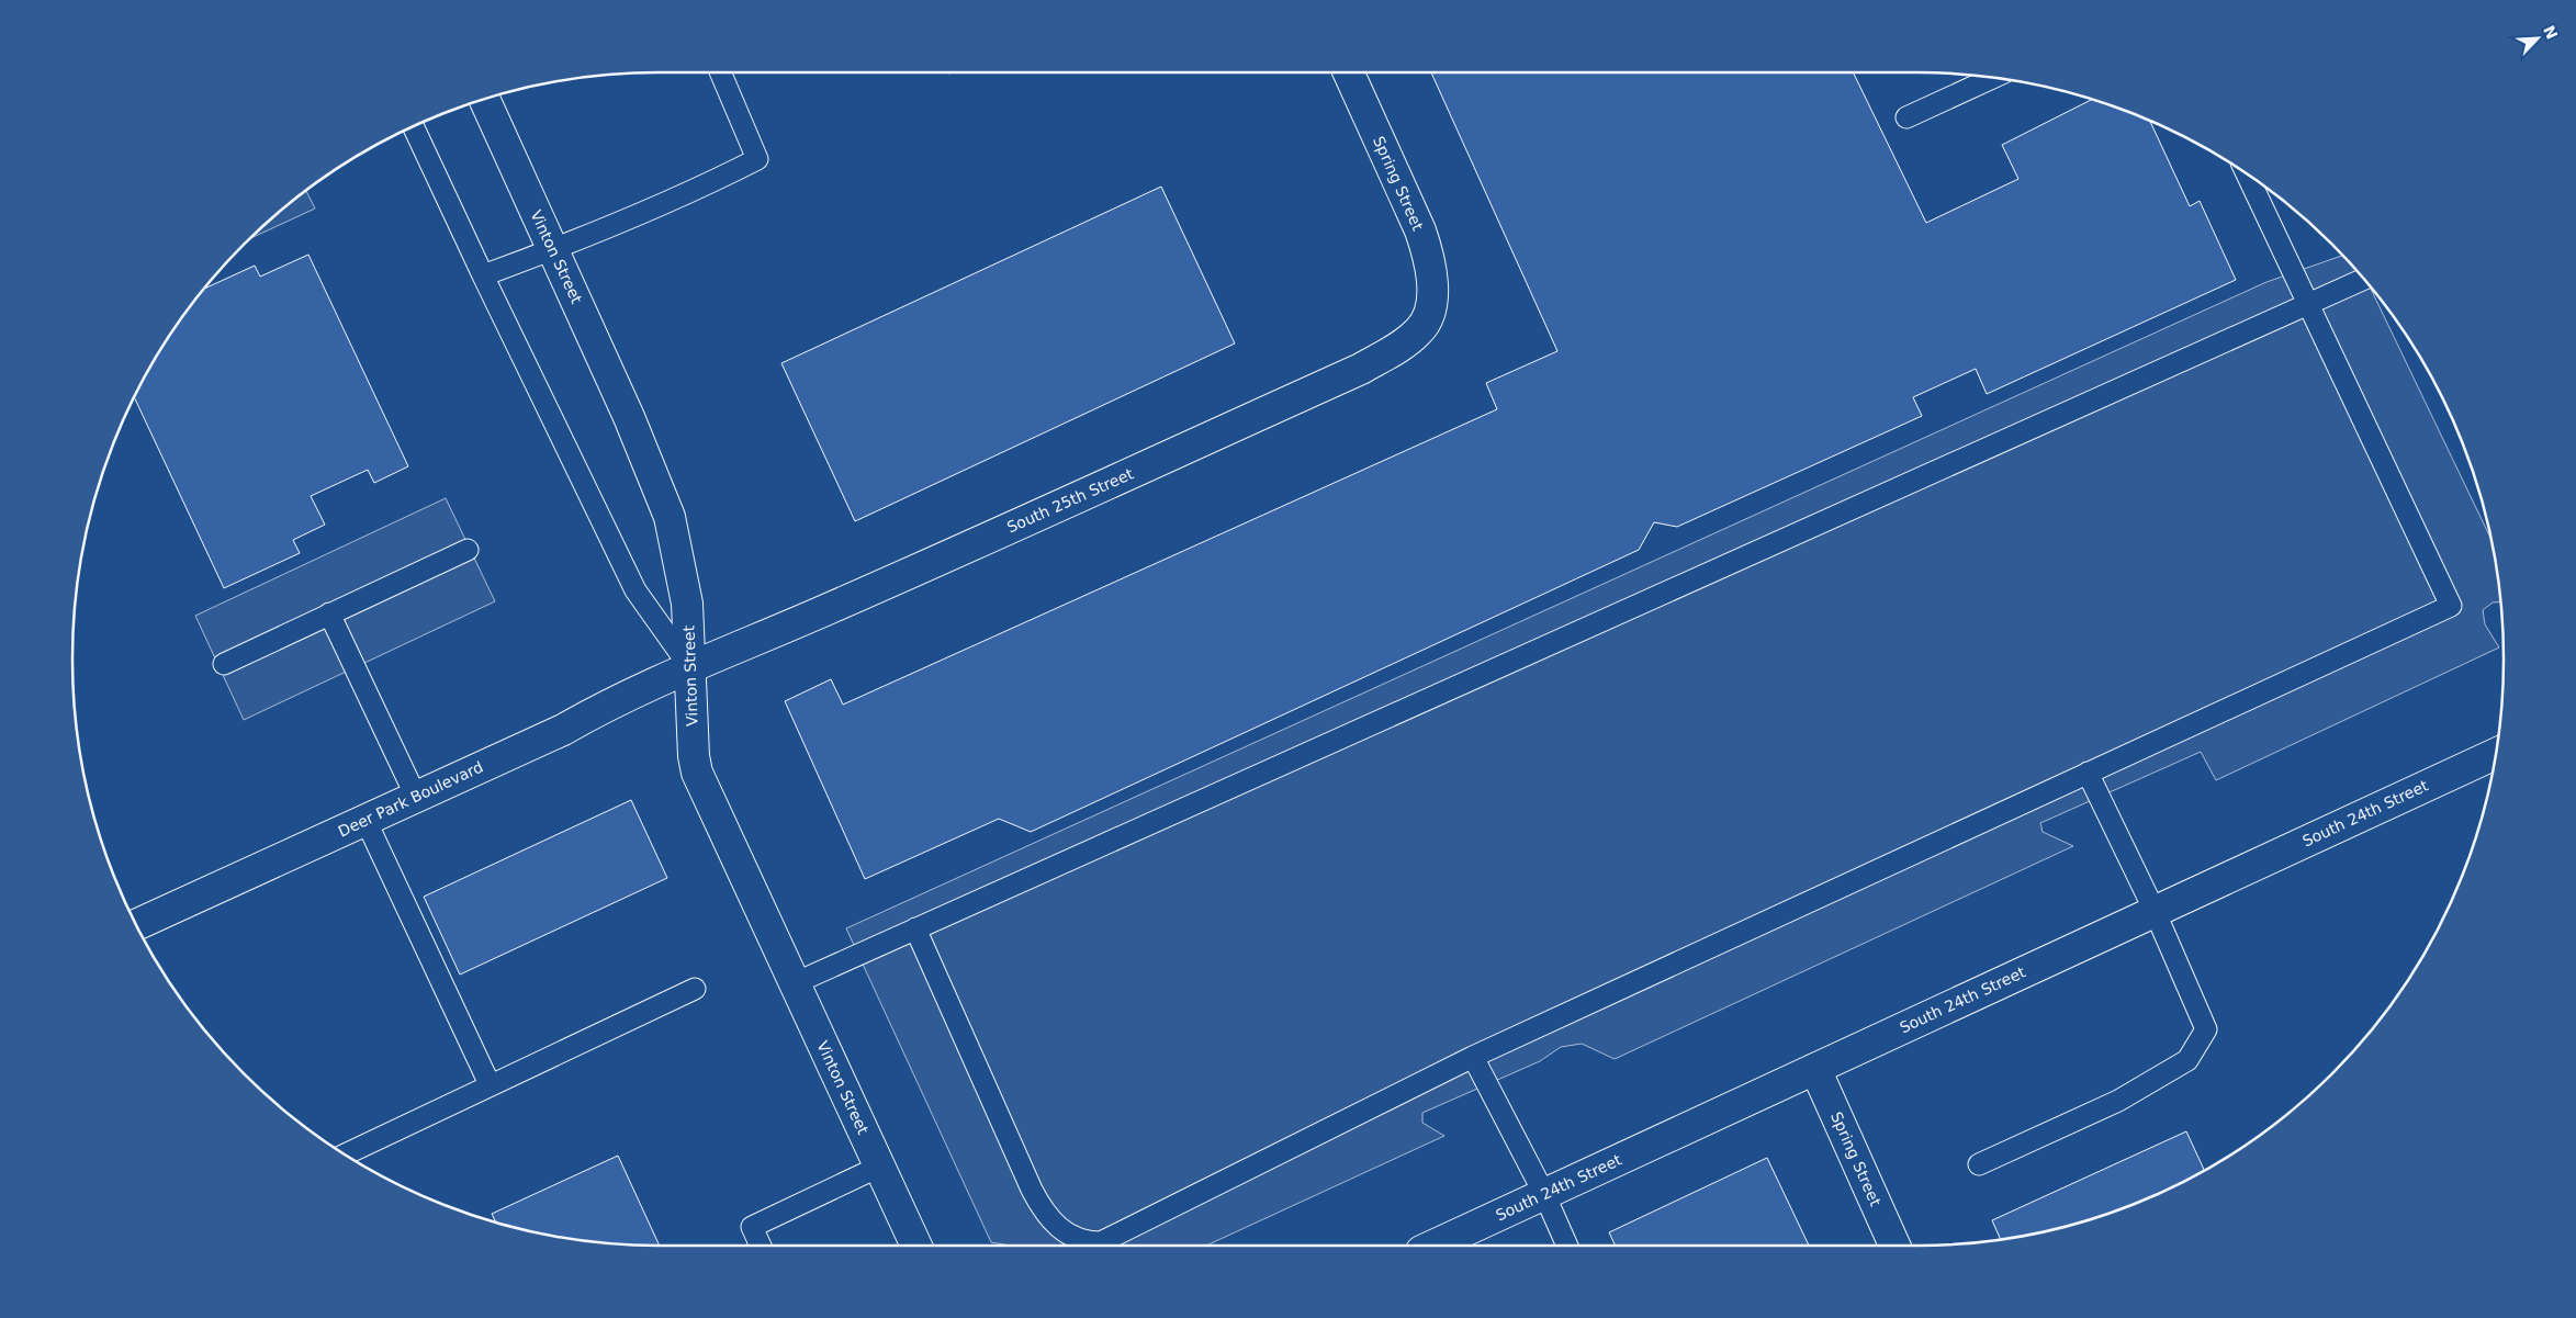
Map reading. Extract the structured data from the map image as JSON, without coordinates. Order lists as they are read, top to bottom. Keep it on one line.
{"streets":{"street":["Spring Street","Vinton Street","South 25th Street","Deer Park Boulevard","South 24th Street"]},"crossings":[["Spring Street","South 25th Street"],["Spring Street","South 24th Street"],["Vinton Street","South 25th Street"],["Vinton Street","Deer Park Boulevard"],["South 25th Street","Deer Park Boulevard"]],"north":"top right"}
